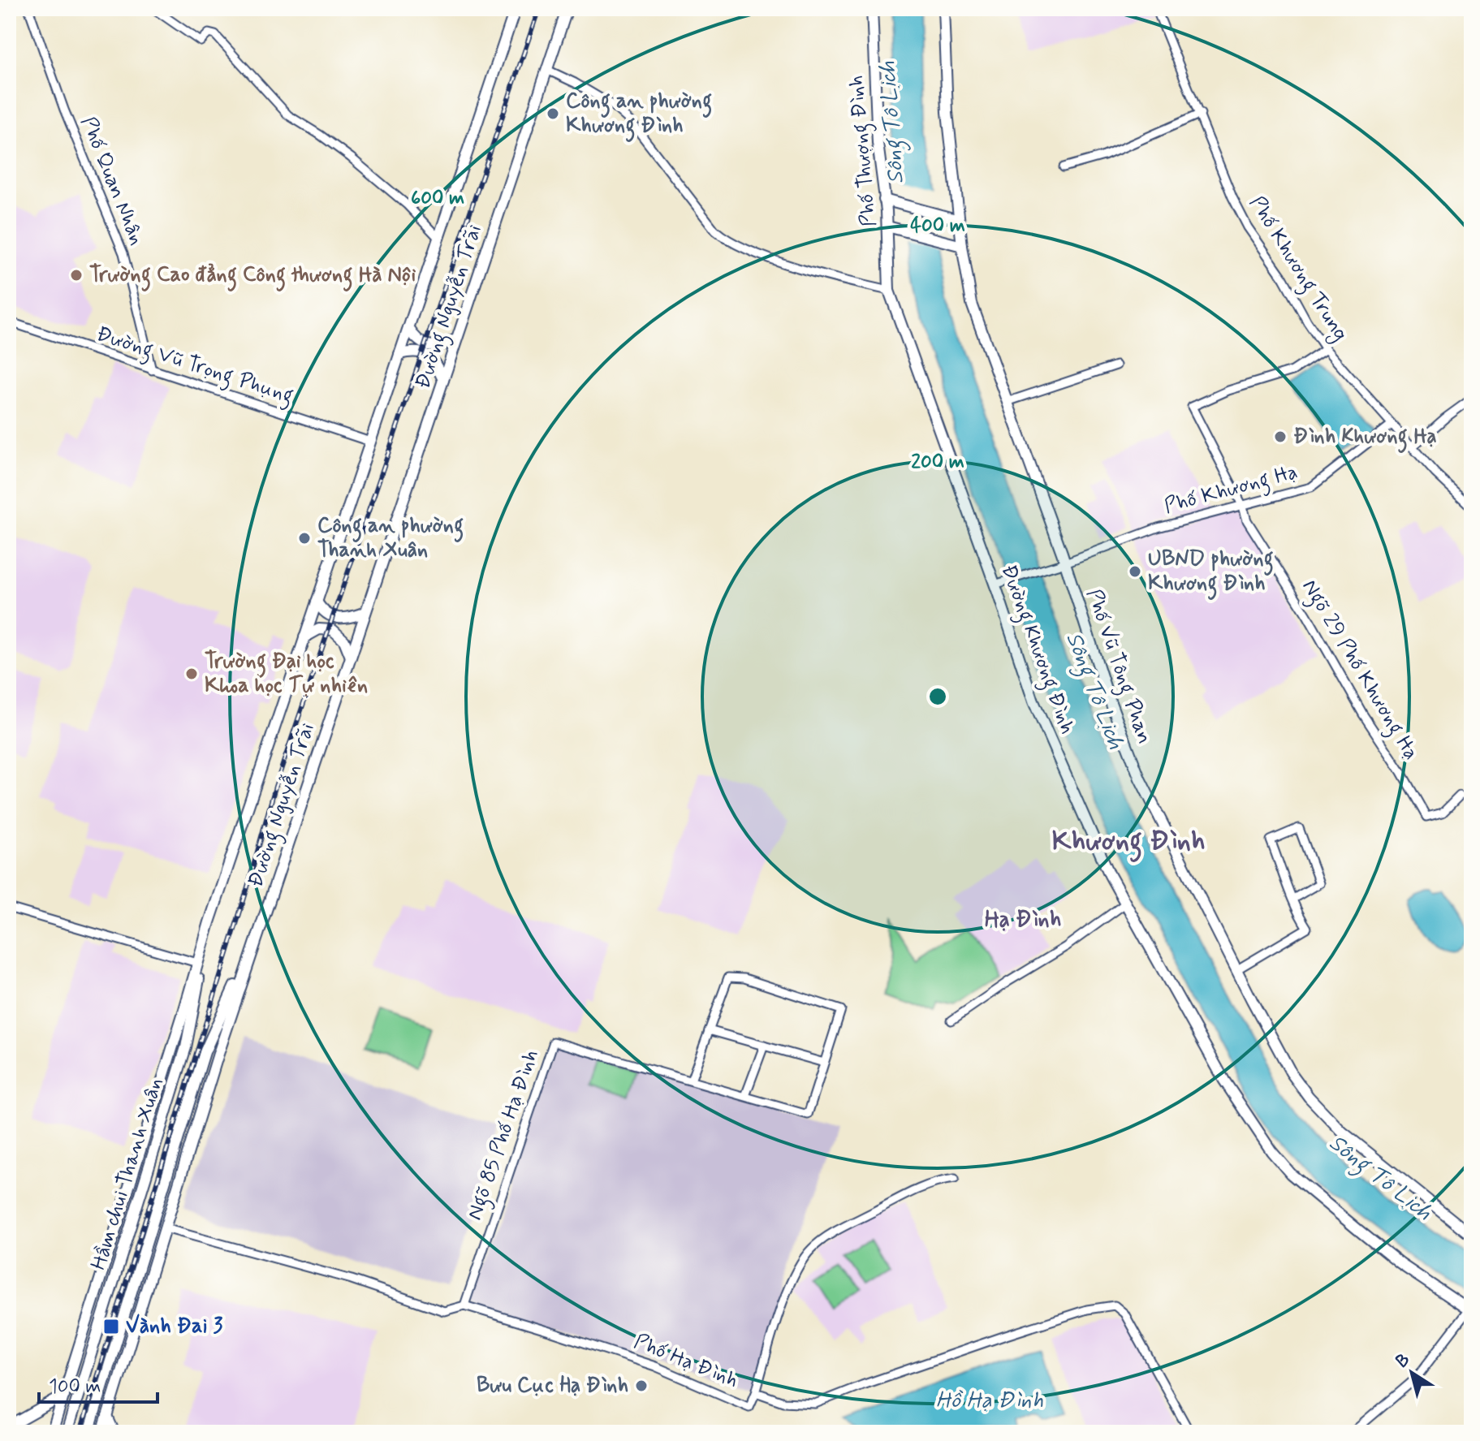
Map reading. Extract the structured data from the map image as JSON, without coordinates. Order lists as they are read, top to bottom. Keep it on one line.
{"streets":{"main road":["Phố Thượng Đình","Đường Nguyễn Trãi","Đường Khương Đình","Phố Vũ Tông Phan","Hầm chui Thanh Xuân"],"street":["Phố Quan Nhân","Phố Khương Trung","Đường Vũ Trọng Phụng","Phố Khương Hạ","Ngõ 29 Phố Khương Hạ","Ngõ 85 Phố Hạ Đình","Phố Hạ Đình"]},"crossings":[["Phố Thượng Đình","Đường Khương Đình"],["Phố Quan Nhân","Đường Vũ Trọng Phụng"],["Phố Khương Trung","Phố Khương Hạ"],["Đường Nguyễn Trãi","Đường Vũ Trọng Phụng"],["Đường Nguyễn Trãi","Hầm chui Thanh Xuân"],["Đường Nguyễn Trãi","Phố Hạ Đình"],["Phố Khương Hạ","Đường Khương Đình"],["Phố Khương Hạ","Phố Vũ Tông Phan"],["Phố Khương Hạ","Ngõ 29 Phố Khương Hạ"],["Ngõ 85 Phố Hạ Đình","Phố Hạ Đình"]],"districts":["Khương Đình","Hạ Đình"],"water":["Sông Tô Lịch","Hồ Hạ Đình"],"places":{"other":["Công an phường Khương Đình","Trường Cao đẳng Công thương Hà Nội","Đình Khương Hạ","Công an phường Thanh Xuân","UBND phường Khương Đình","Trường Đại học Khoa học Tự nhiên","Bưu Cục Hạ Đình"],"transit":["Vành Đai 3"]},"scale_bar":"100 m","north":"top left","rings":["600 m","400 m","200 m"]}
